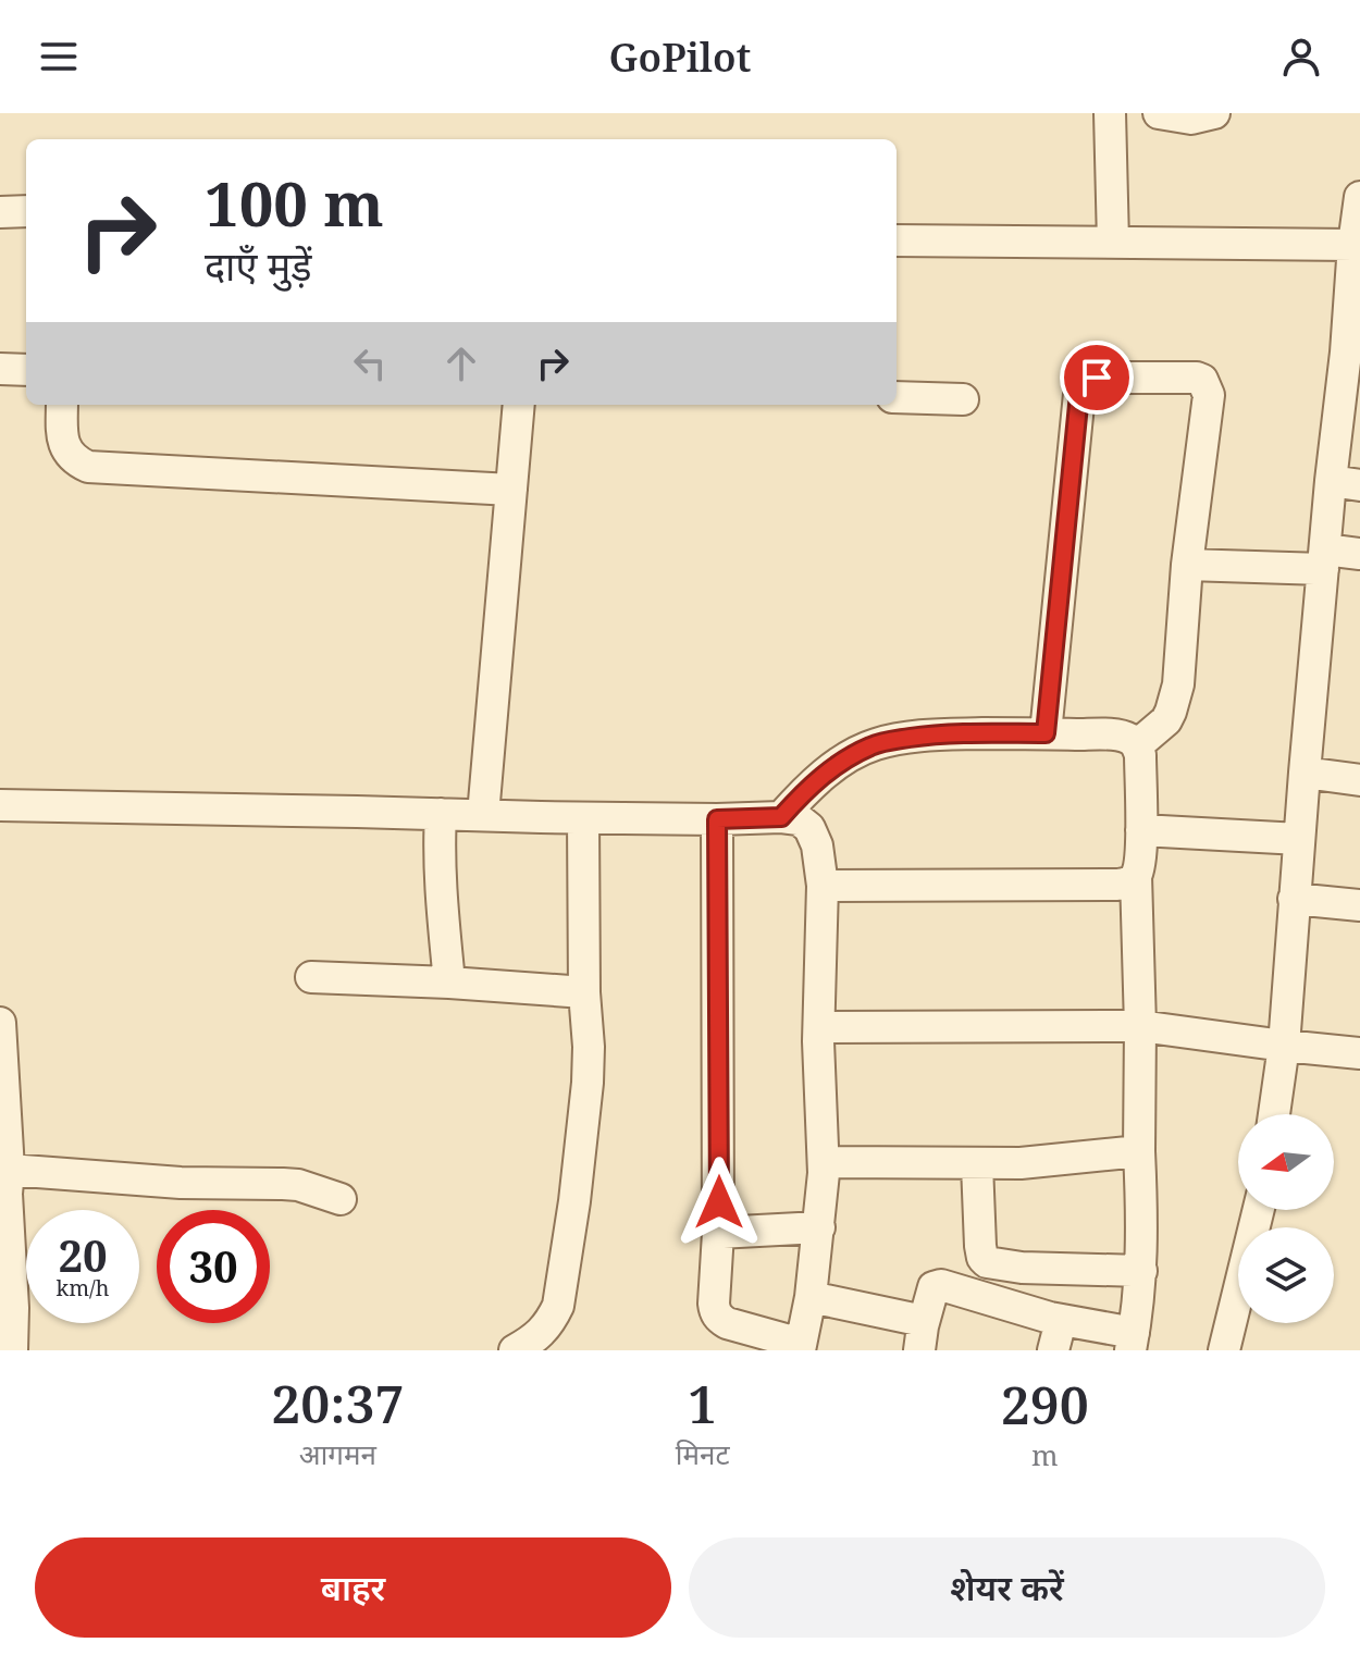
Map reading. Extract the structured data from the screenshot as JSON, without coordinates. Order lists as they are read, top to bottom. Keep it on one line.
{"north":"left","page":{"header":"GoPilot","turn":["100 m","दाएँ मुड़ें"],"speed":"20 km/h","limit":"30","eta":["20:37","आगमन","1","मिनट","290","m"],"buttons":["बाहर","शेयर करें"]}}
